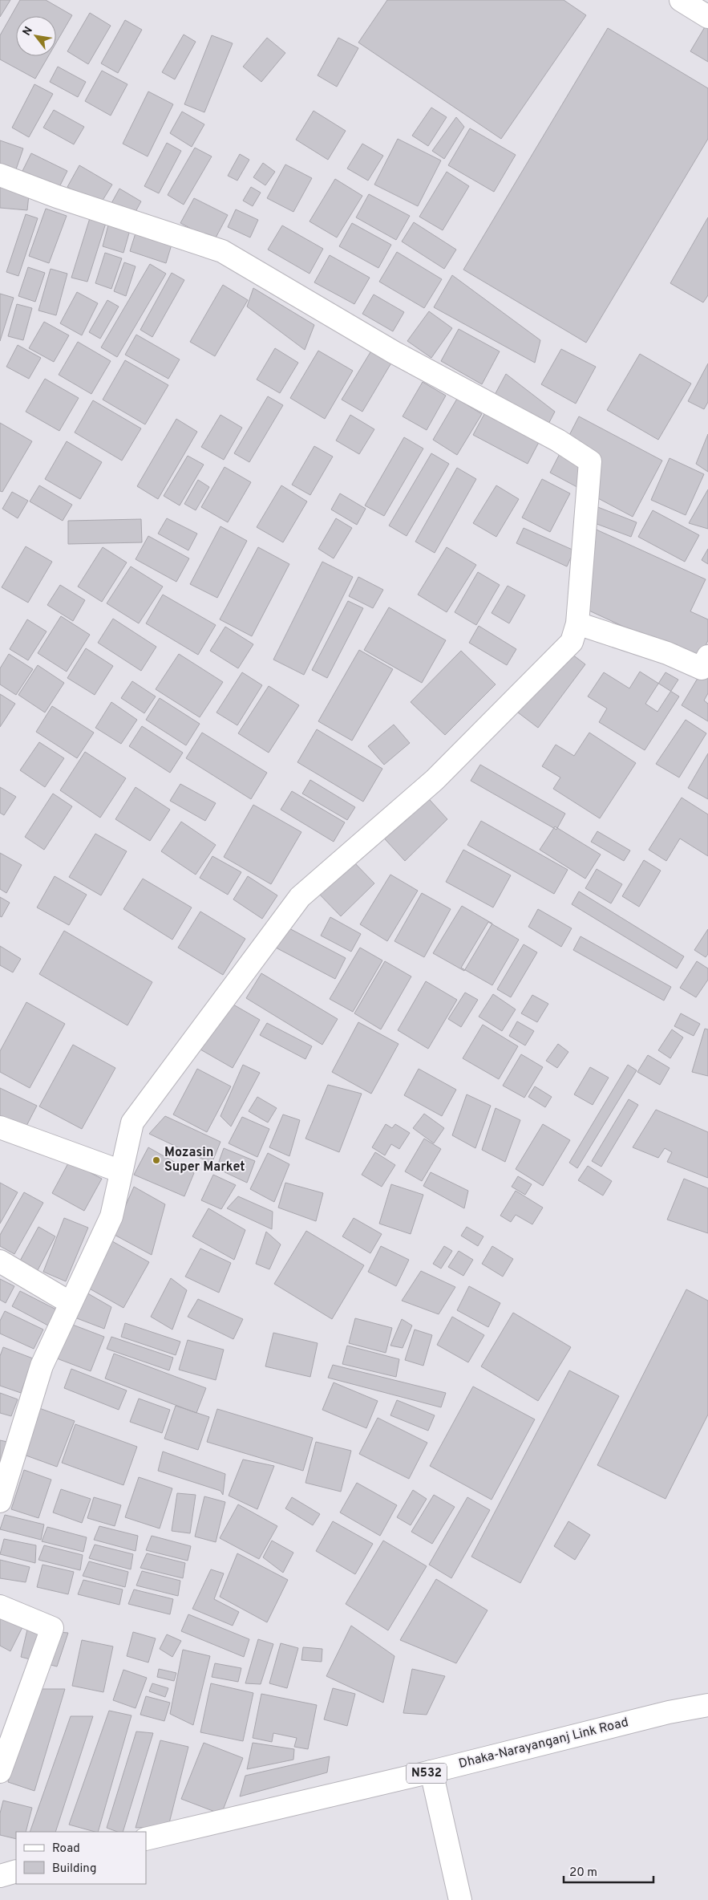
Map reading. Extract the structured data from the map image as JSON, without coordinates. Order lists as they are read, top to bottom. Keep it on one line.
{"streets":{"main road":["Dhaka-Narayanganj Link Road","N532"]},"places":["Mozasin Super Market"],"legend":["Road","Building"],"scale_bar":"20 m","north":"top left"}
